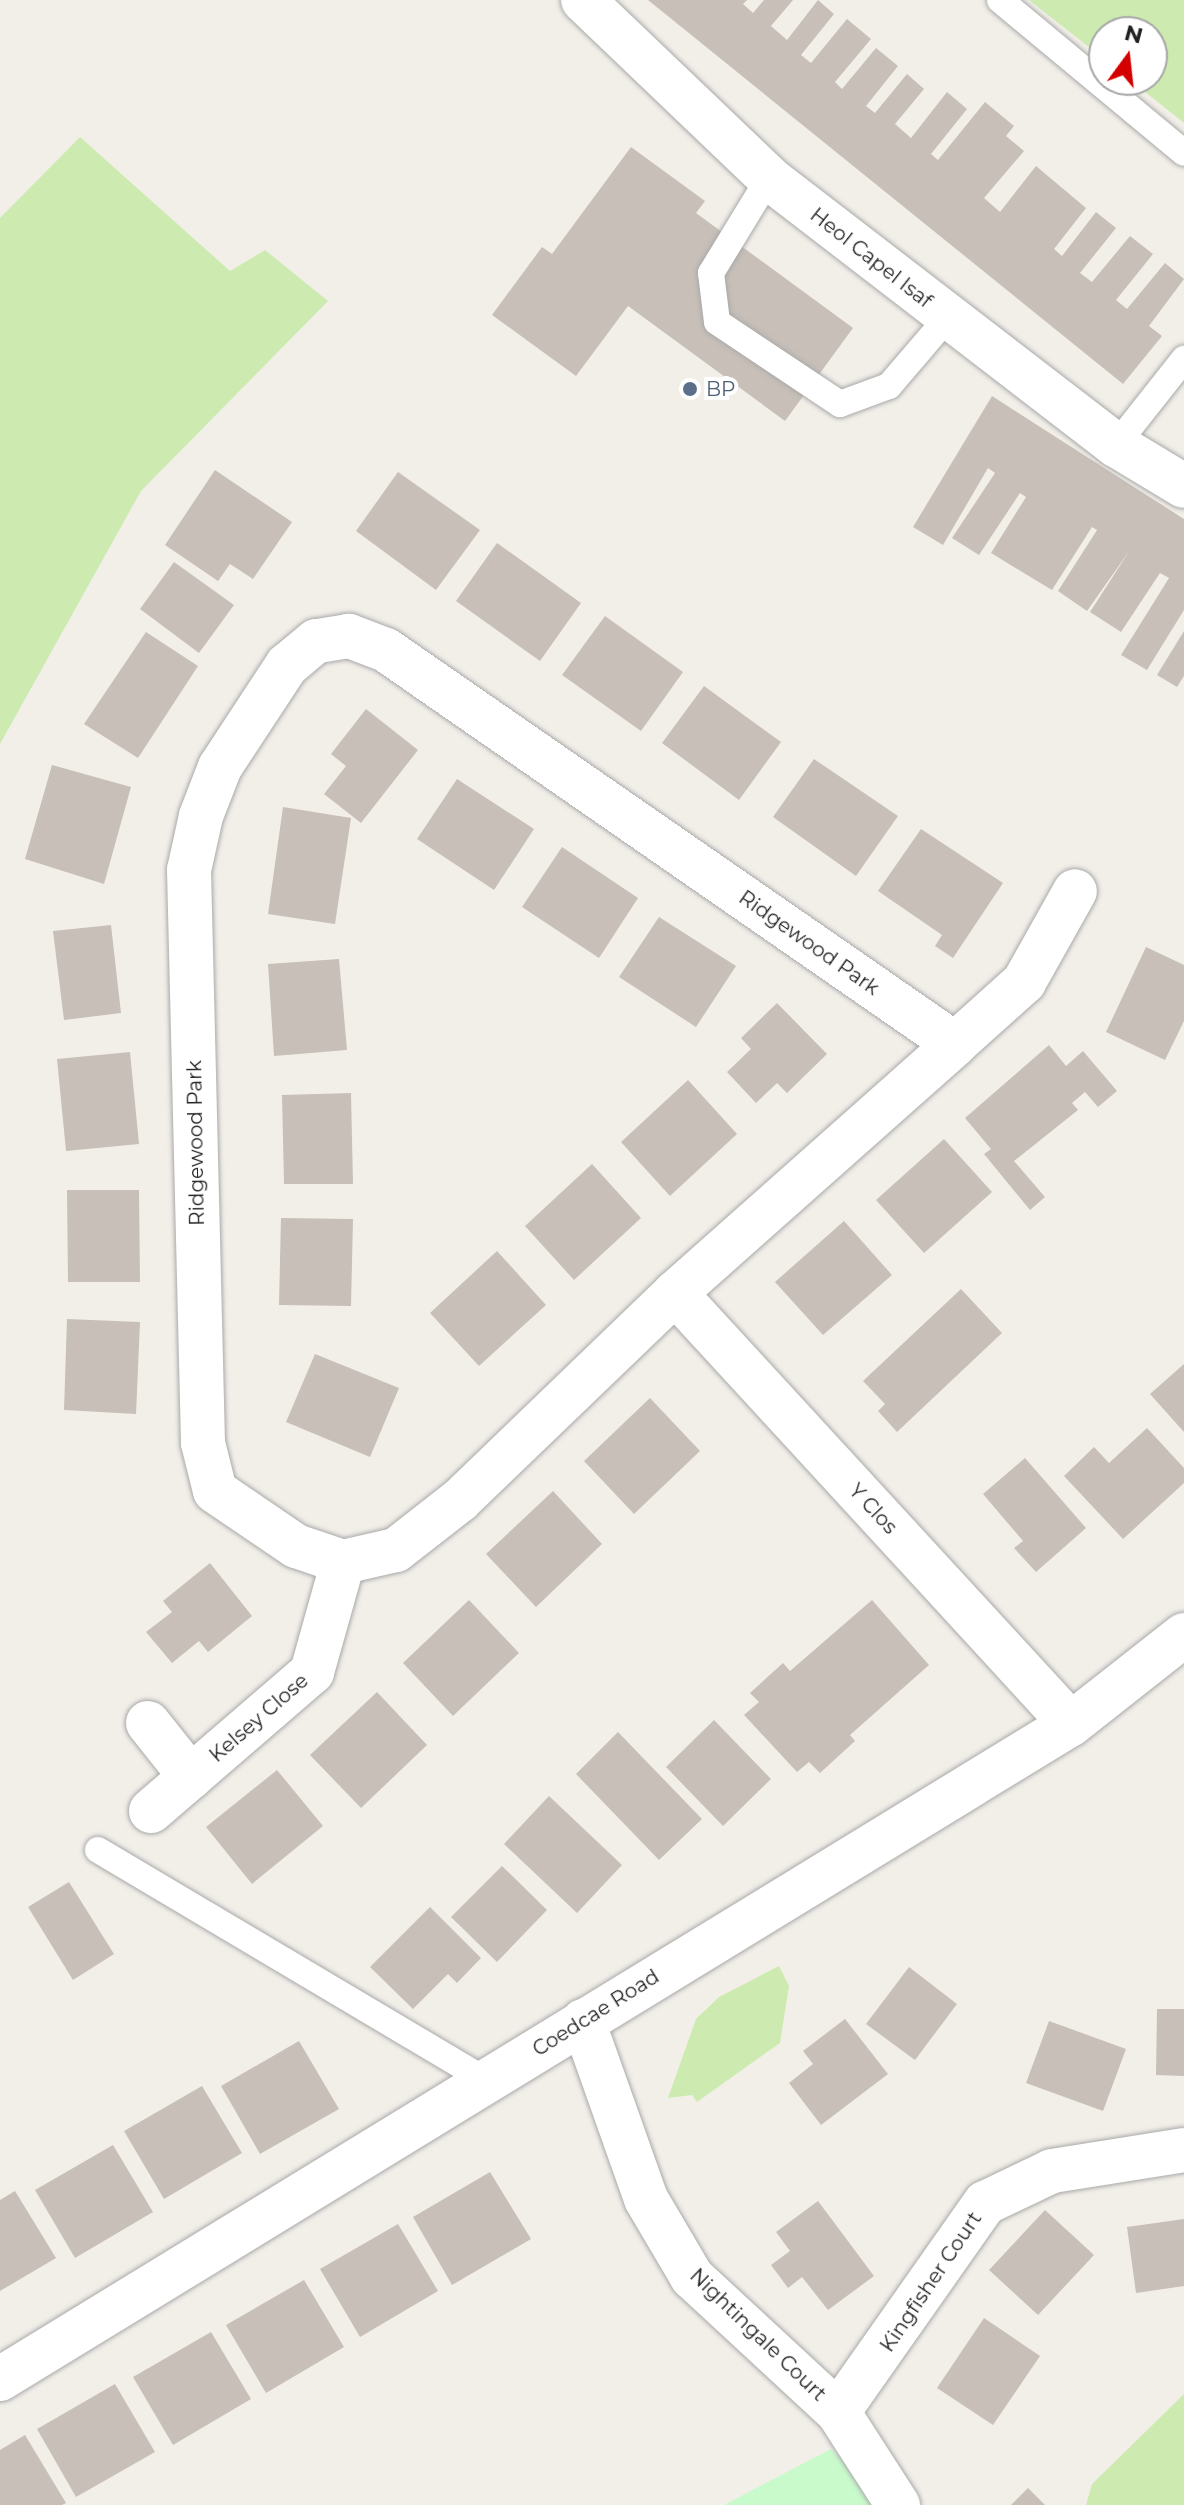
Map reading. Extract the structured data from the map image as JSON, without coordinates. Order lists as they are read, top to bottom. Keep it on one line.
{"streets":{"street":["Heol Capel Isaf","Ridgewood Park","Y Clos","Kelsey Close","Coedcae Road","Kingfisher Court","Nightingale Court"]},"crossings":[["Ridgewood Park","Kelsey Close"],["Y Clos","Coedcae Road"],["Coedcae Road","Nightingale Court"],["Kingfisher Court","Nightingale Court"]],"places":["BP"],"north":"top"}
